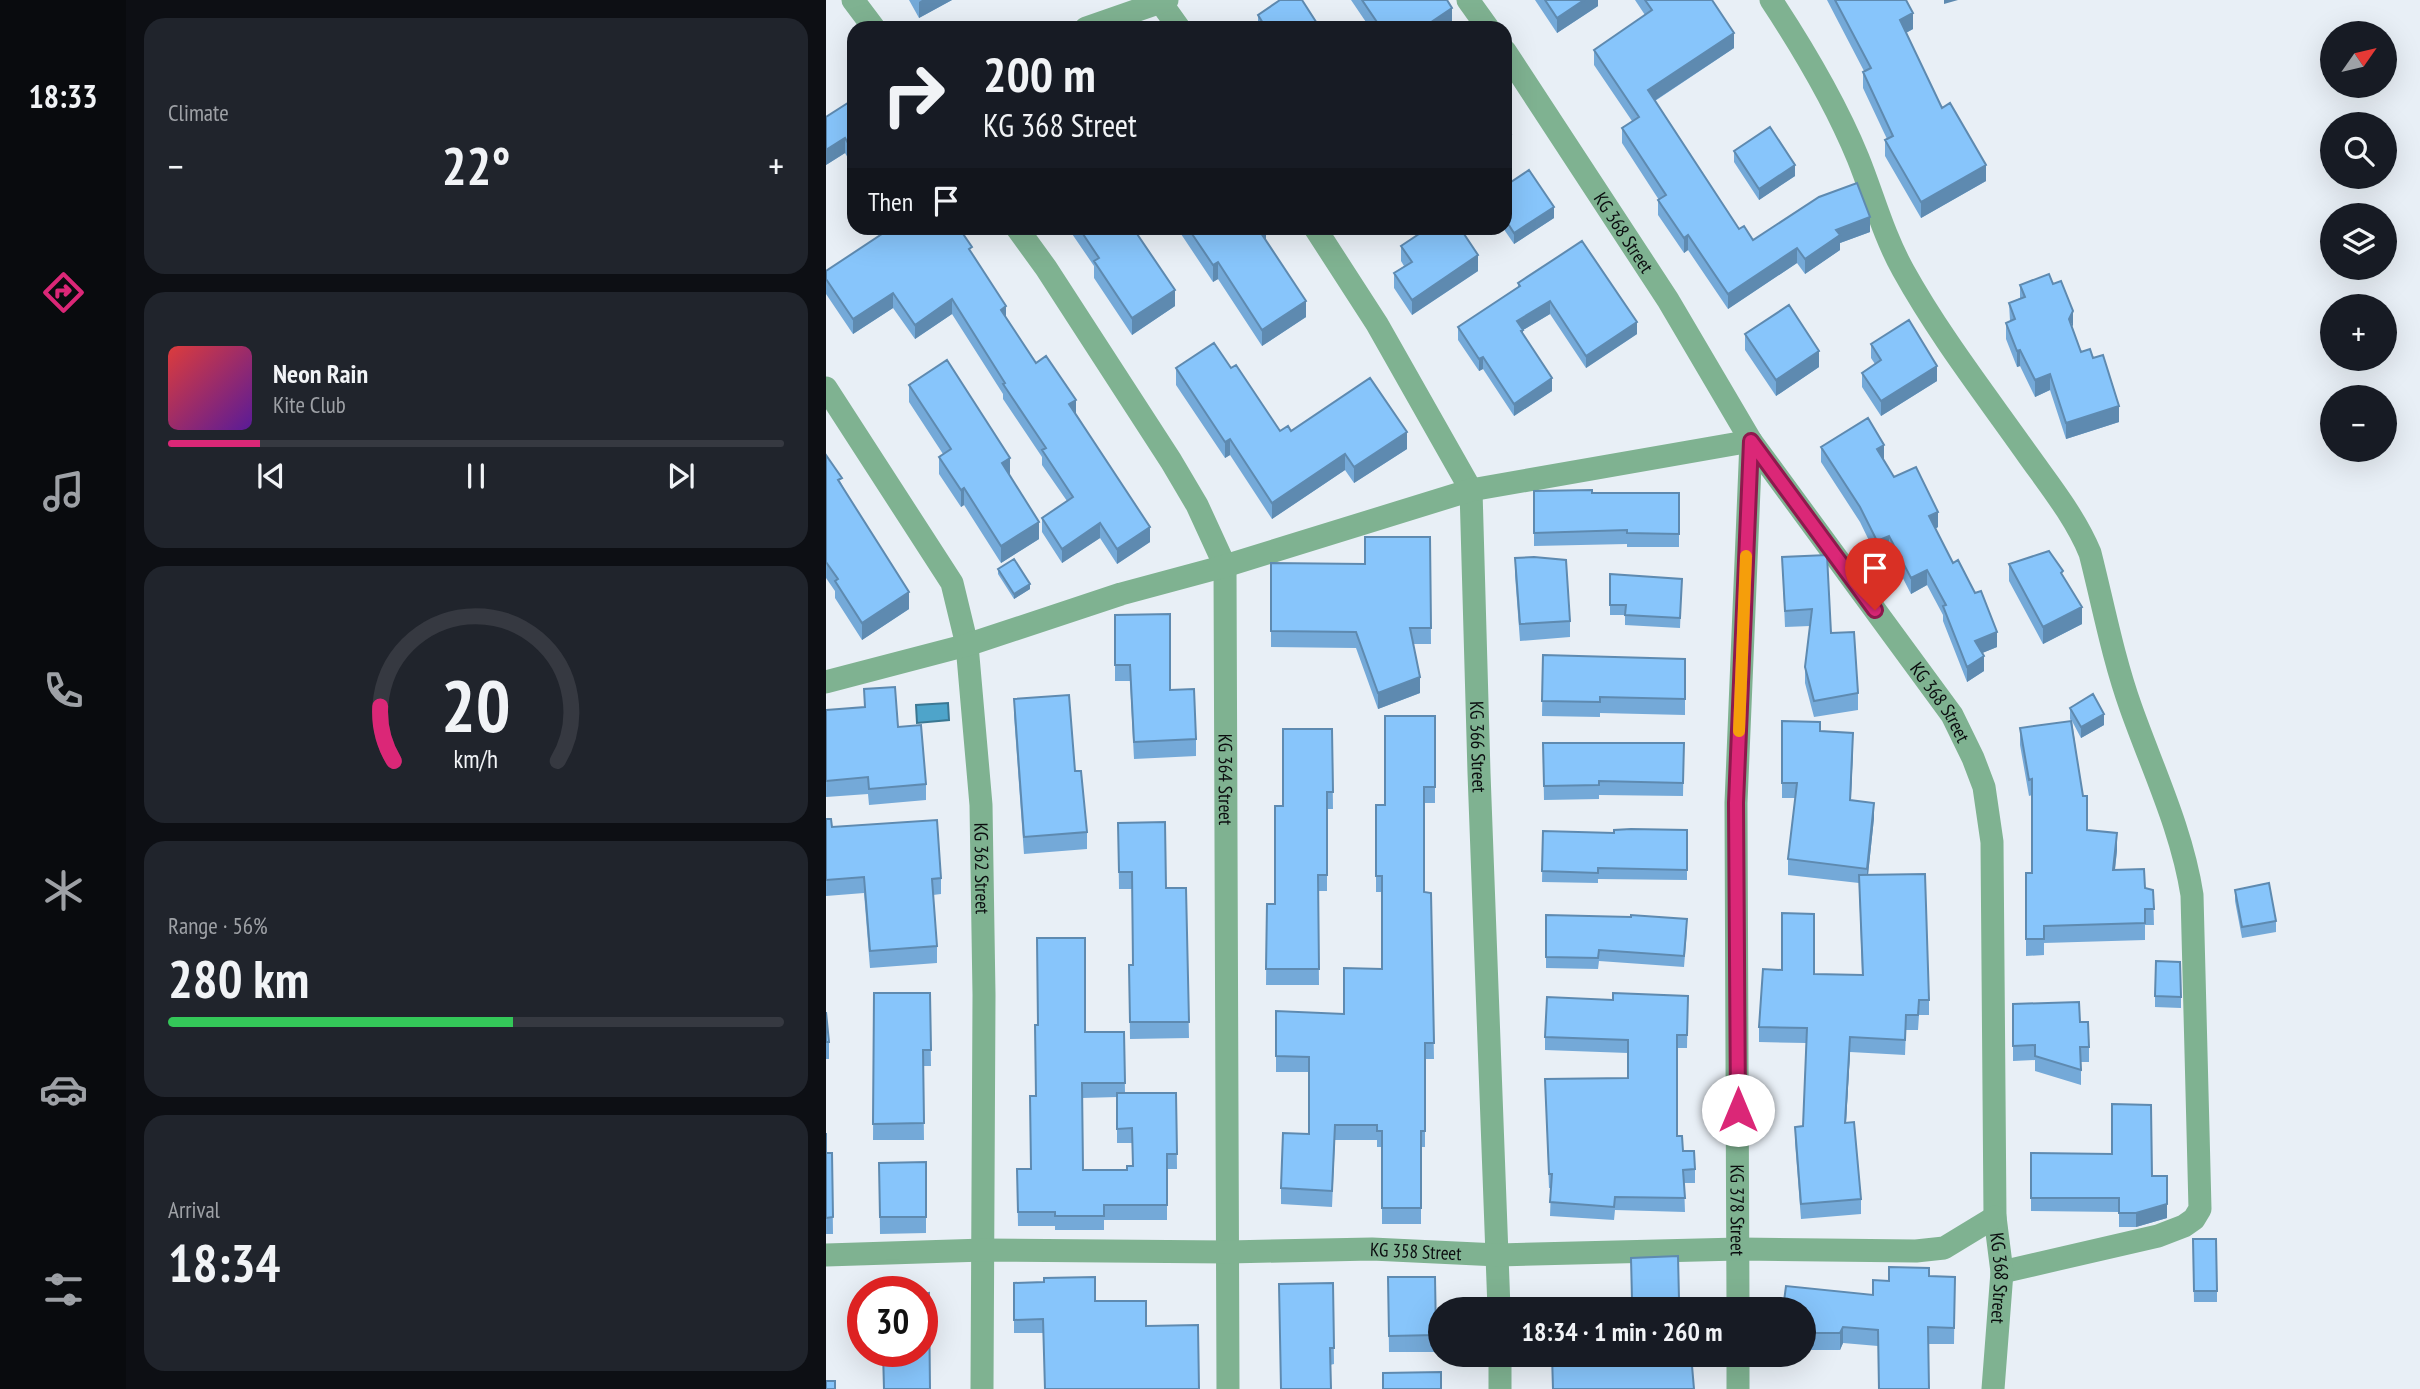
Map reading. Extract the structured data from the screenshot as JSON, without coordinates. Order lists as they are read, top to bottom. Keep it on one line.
{"streets":{"street":["KG 368 Street","KG 366 Street","KG 364 Street","KG 362 Street","KG 378 Street","KG 358 Street"]},"crossings":[["KG 368 Street","KG 378 Street"],["KG 368 Street","KG 358 Street"],["KG 366 Street","KG 358 Street"],["KG 364 Street","KG 358 Street"],["KG 362 Street","KG 358 Street"],["KG 378 Street","KG 358 Street"]],"north":"top right","page":{"tabs":"18:33","tile":["Climate",["Range · 56%","280 km"],["Arrival","18:34"]],"map_buttons":["+","−"],"turn":["200 m","KG 368 Street"],"heat":["−","22°","+"],"then":"Then","song":["Neon Rain","Kite Club"],"limit":"30","trip":"18:34 · 1 min · 260 m","gauge":["20","km/h"]}}
